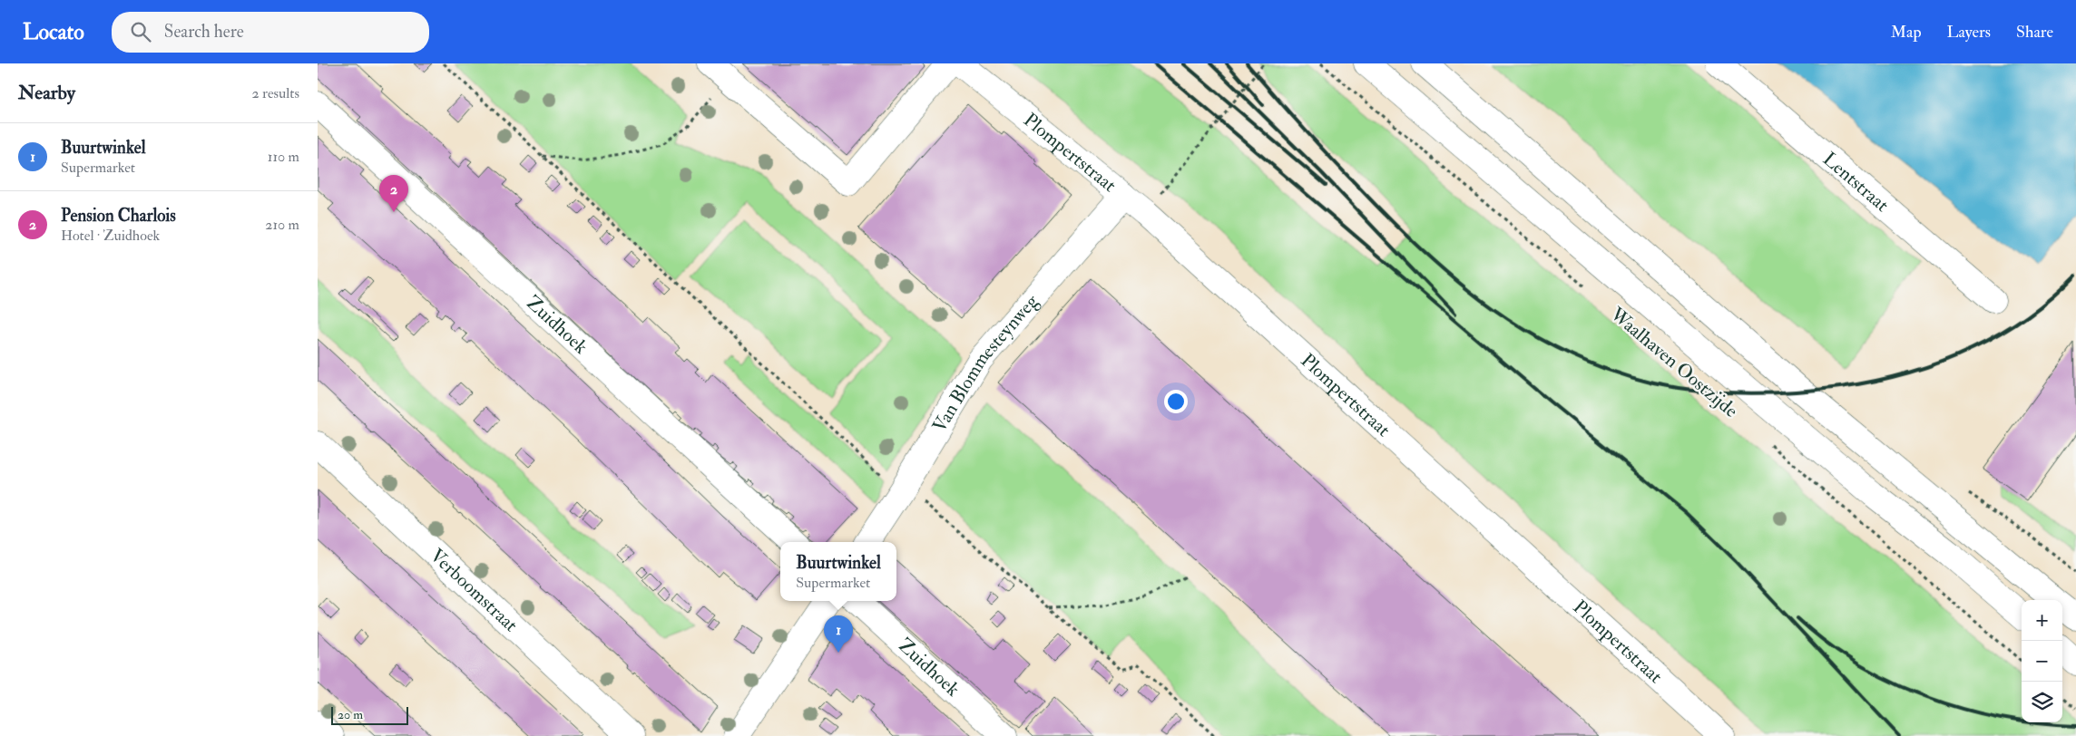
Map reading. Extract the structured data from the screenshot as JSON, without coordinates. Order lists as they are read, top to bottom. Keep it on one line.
{"streets":{"street":["Plompertstraat","Lentstraat","Zuidhoek","Waalhaven Oostzijde","Van Blommesteynweg","Verboomstraat"]},"crossings":[["Plompertstraat","Van Blommesteynweg"]],"scale_bar":"20 m","page":{"header":"Locato","search":"Search here","nav":["Map","Layers","Share"],"heading":["Nearby","2 results"],"list":[{"mark":"1","name":"Buurtwinkel","note":"Supermarket","value":"110 m"},{"mark":"2","name":"Pension Charlois","note":"Hotel · Zuidhoek","value":"210 m"}],"pins":["2","1"],"popup":["Buurtwinkel","Supermarket"],"map_buttons":["+","−"],"scale":"20 m"}}
